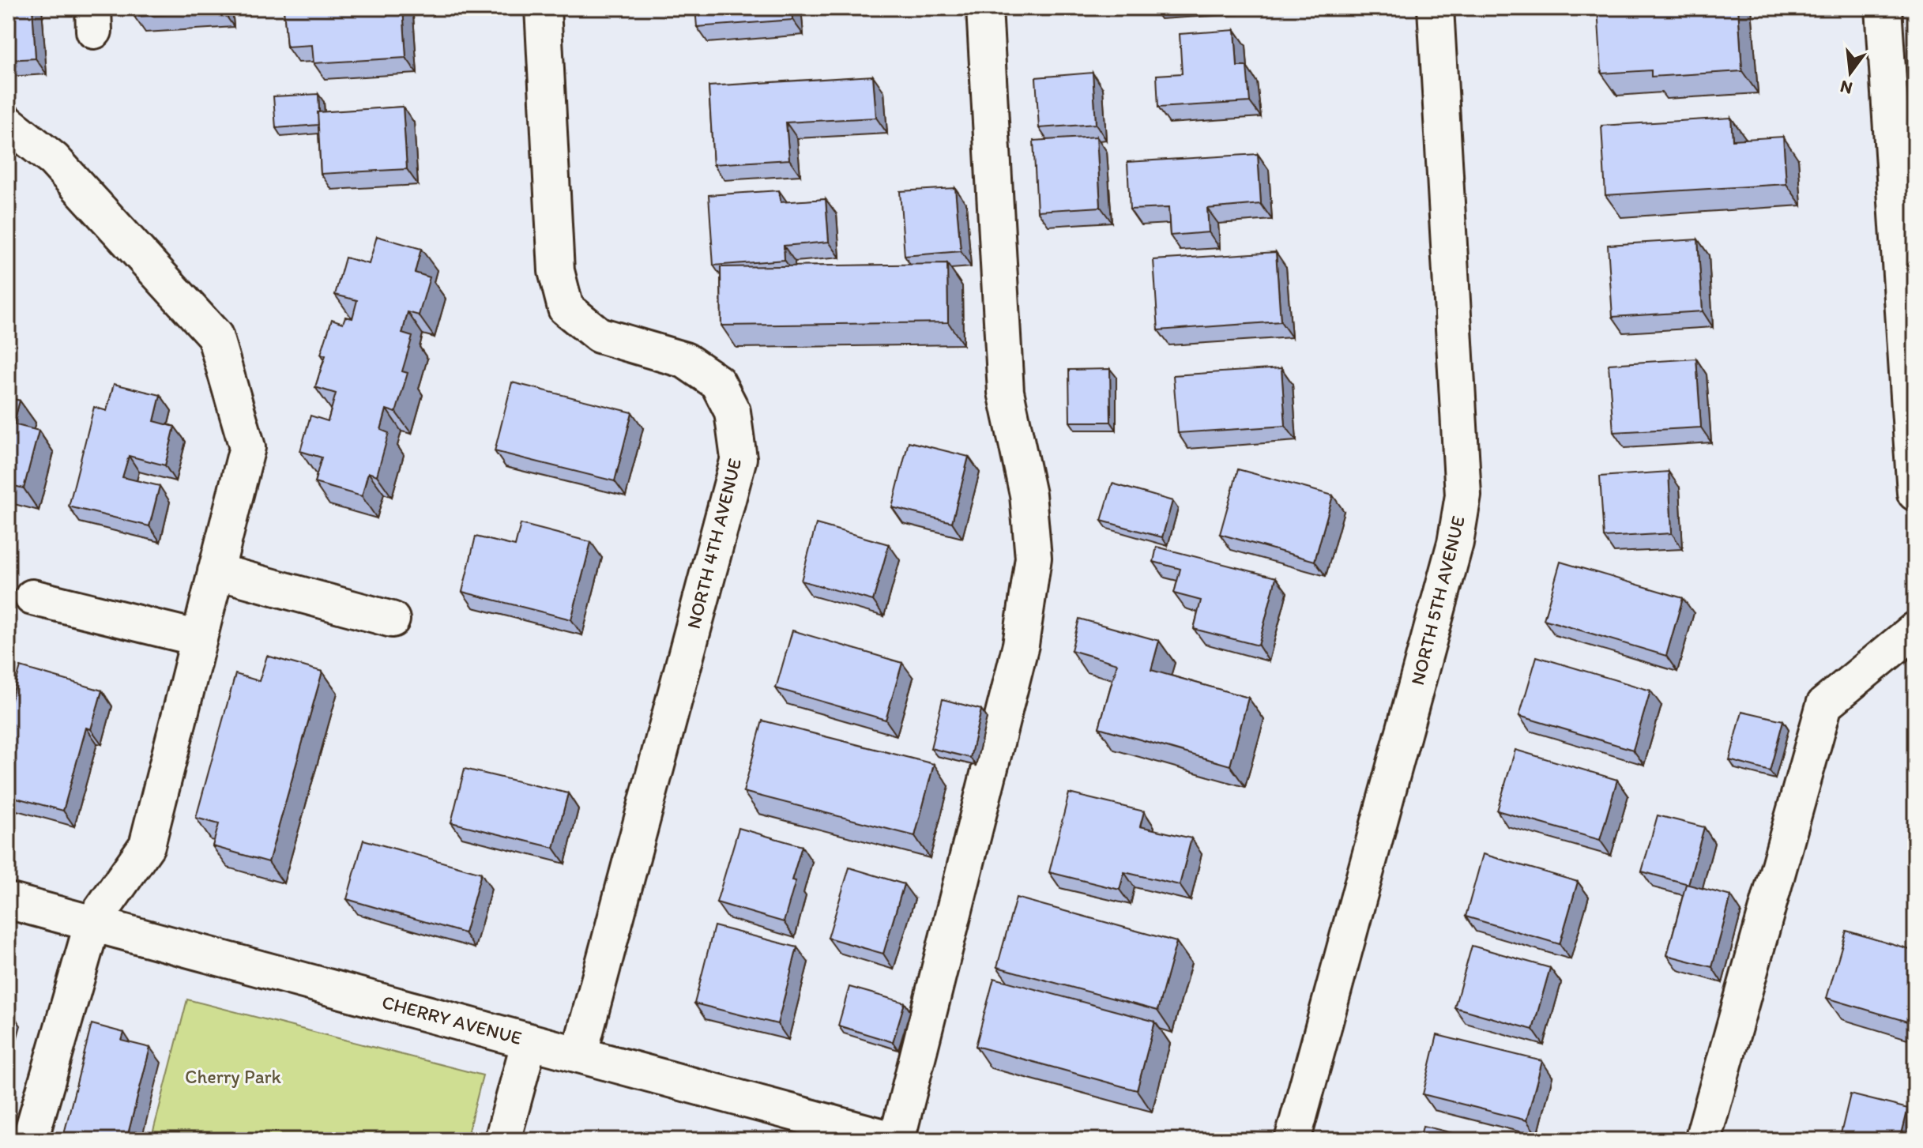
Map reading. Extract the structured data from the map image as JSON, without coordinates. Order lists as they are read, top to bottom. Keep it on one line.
{"streets":{"street":["NORTH 4TH AVENUE","NORTH 5TH AVENUE","CHERRY AVENUE"]},"crossings":[["NORTH 4TH AVENUE","CHERRY AVENUE"]],"parks":["Cherry Park"],"north":"bottom"}
